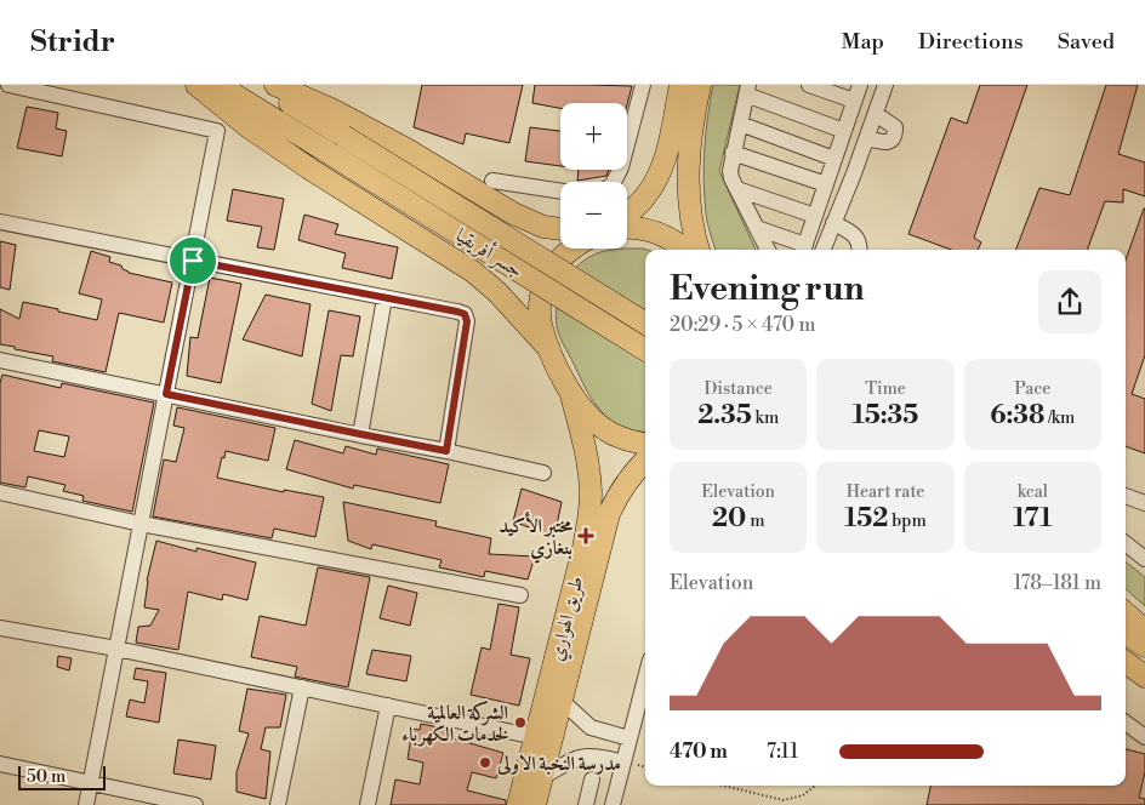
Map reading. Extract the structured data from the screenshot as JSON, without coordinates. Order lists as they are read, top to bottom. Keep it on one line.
{"streets":{"highway":["جسر أفريقيا","طريق الهواري"]},"places":{"health":["مختبر الأكيد بنغازي"],"other":["الشركة العالمية لخدمات الكهرباء","مدرسة النخبة الاولى"]},"scale_bar":"50 m","page":{"header":"Stridr","nav":["Map","Directions","Saved"],"map_buttons":["+","−"],"heading":["Evening run","20:29 · 5 × 470 m"],"stats":[["Distance","2.35 km"],["Time","15:35"],["Pace","6:38 /km"],["Elevation","20 m"],["Heart rate","152 bpm"],["kcal","171"]],"chart":["Elevation","178–181 m"],"list":[{"name":"470 m","note":"7:11"}],"scale":"50 m"}}
